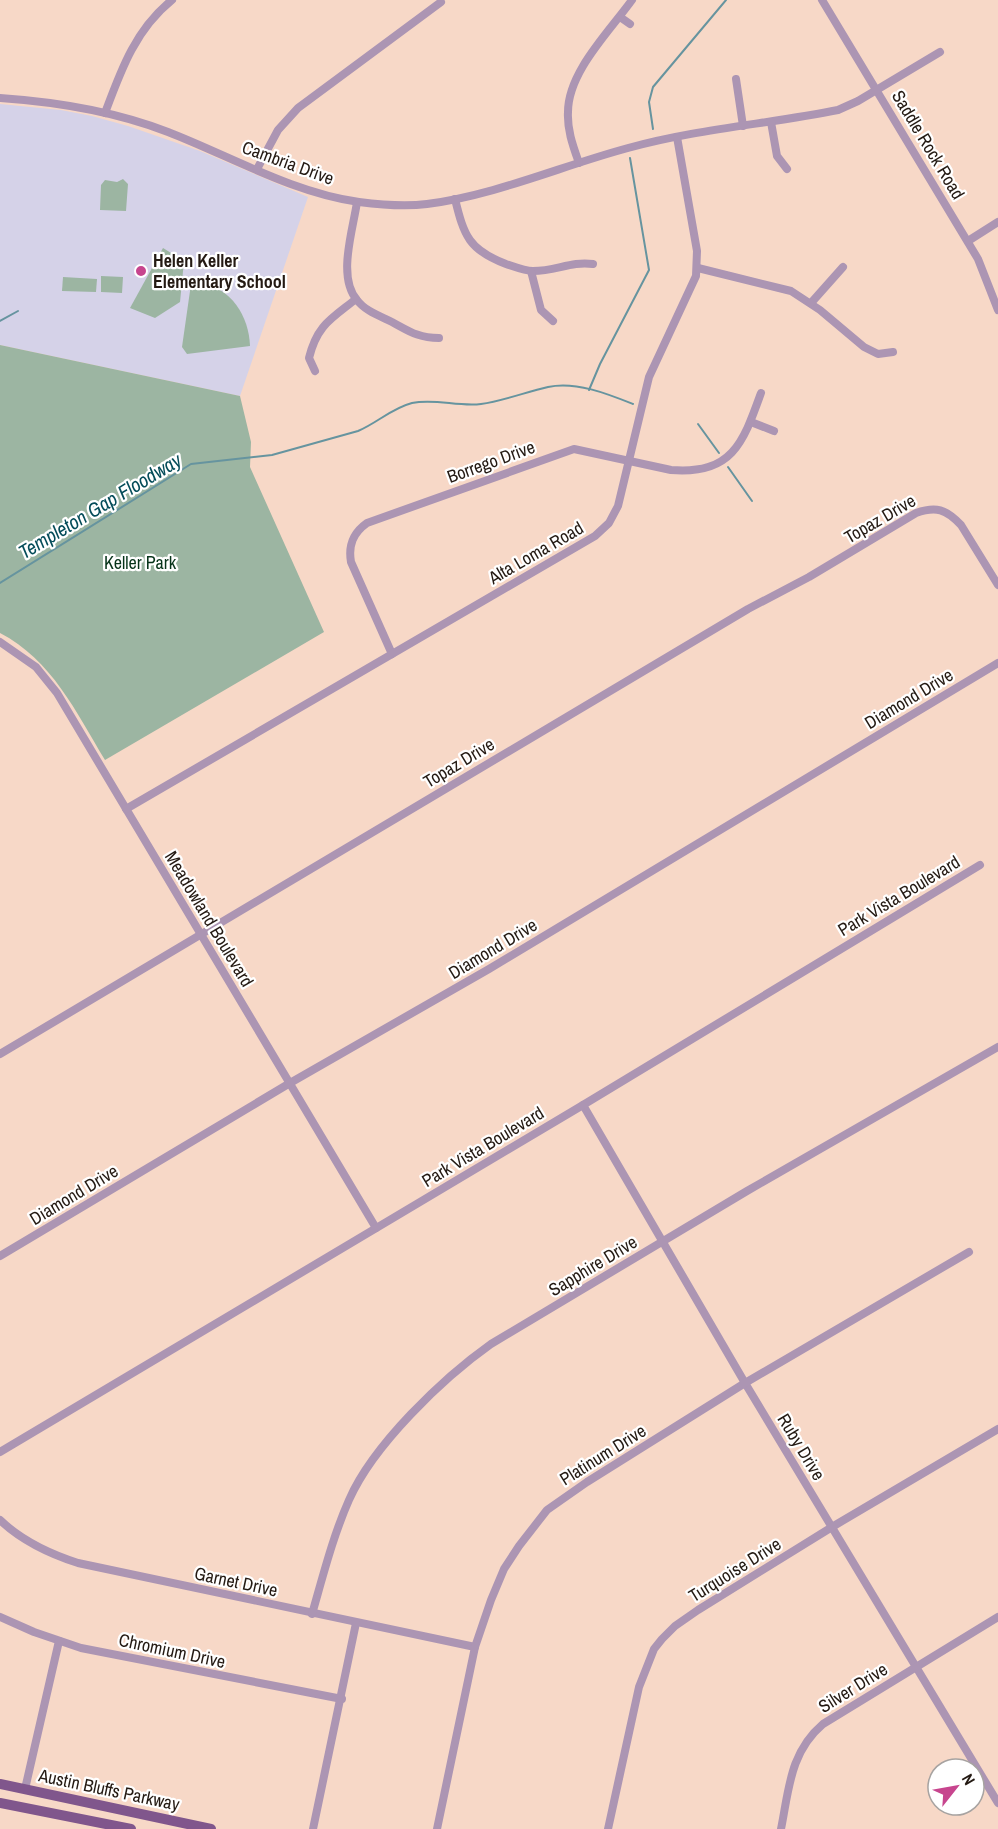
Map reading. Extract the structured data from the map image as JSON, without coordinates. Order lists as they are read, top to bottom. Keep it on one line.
{"streets":{"main road":["Austin Bluffs Parkway"],"street":["Saddle Rock Road","Cambria Drive","Borrego Drive","Topaz Drive","Alta Loma Road","Diamond Drive","Park Vista Boulevard","Meadowland Boulevard","Sapphire Drive","Ruby Drive","Platinum Drive","Turquoise Drive","Garnet Drive","Chromium Drive","Silver Drive"]},"crossings":[["Saddle Rock Road","Cambria Drive"],["Cambria Drive","Alta Loma Road"],["Borrego Drive","Alta Loma Road"],["Topaz Drive","Meadowland Boulevard"],["Alta Loma Road","Meadowland Boulevard"],["Diamond Drive","Meadowland Boulevard"],["Park Vista Boulevard","Meadowland Boulevard"],["Park Vista Boulevard","Ruby Drive"],["Sapphire Drive","Ruby Drive"],["Sapphire Drive","Garnet Drive"],["Ruby Drive","Platinum Drive"],["Ruby Drive","Turquoise Drive"],["Ruby Drive","Silver Drive"],["Platinum Drive","Garnet Drive"]],"water":["Templeton Gap Floodway"],"parks":["Keller Park"],"places":["Helen Keller Elementary School"],"north":"top right"}
